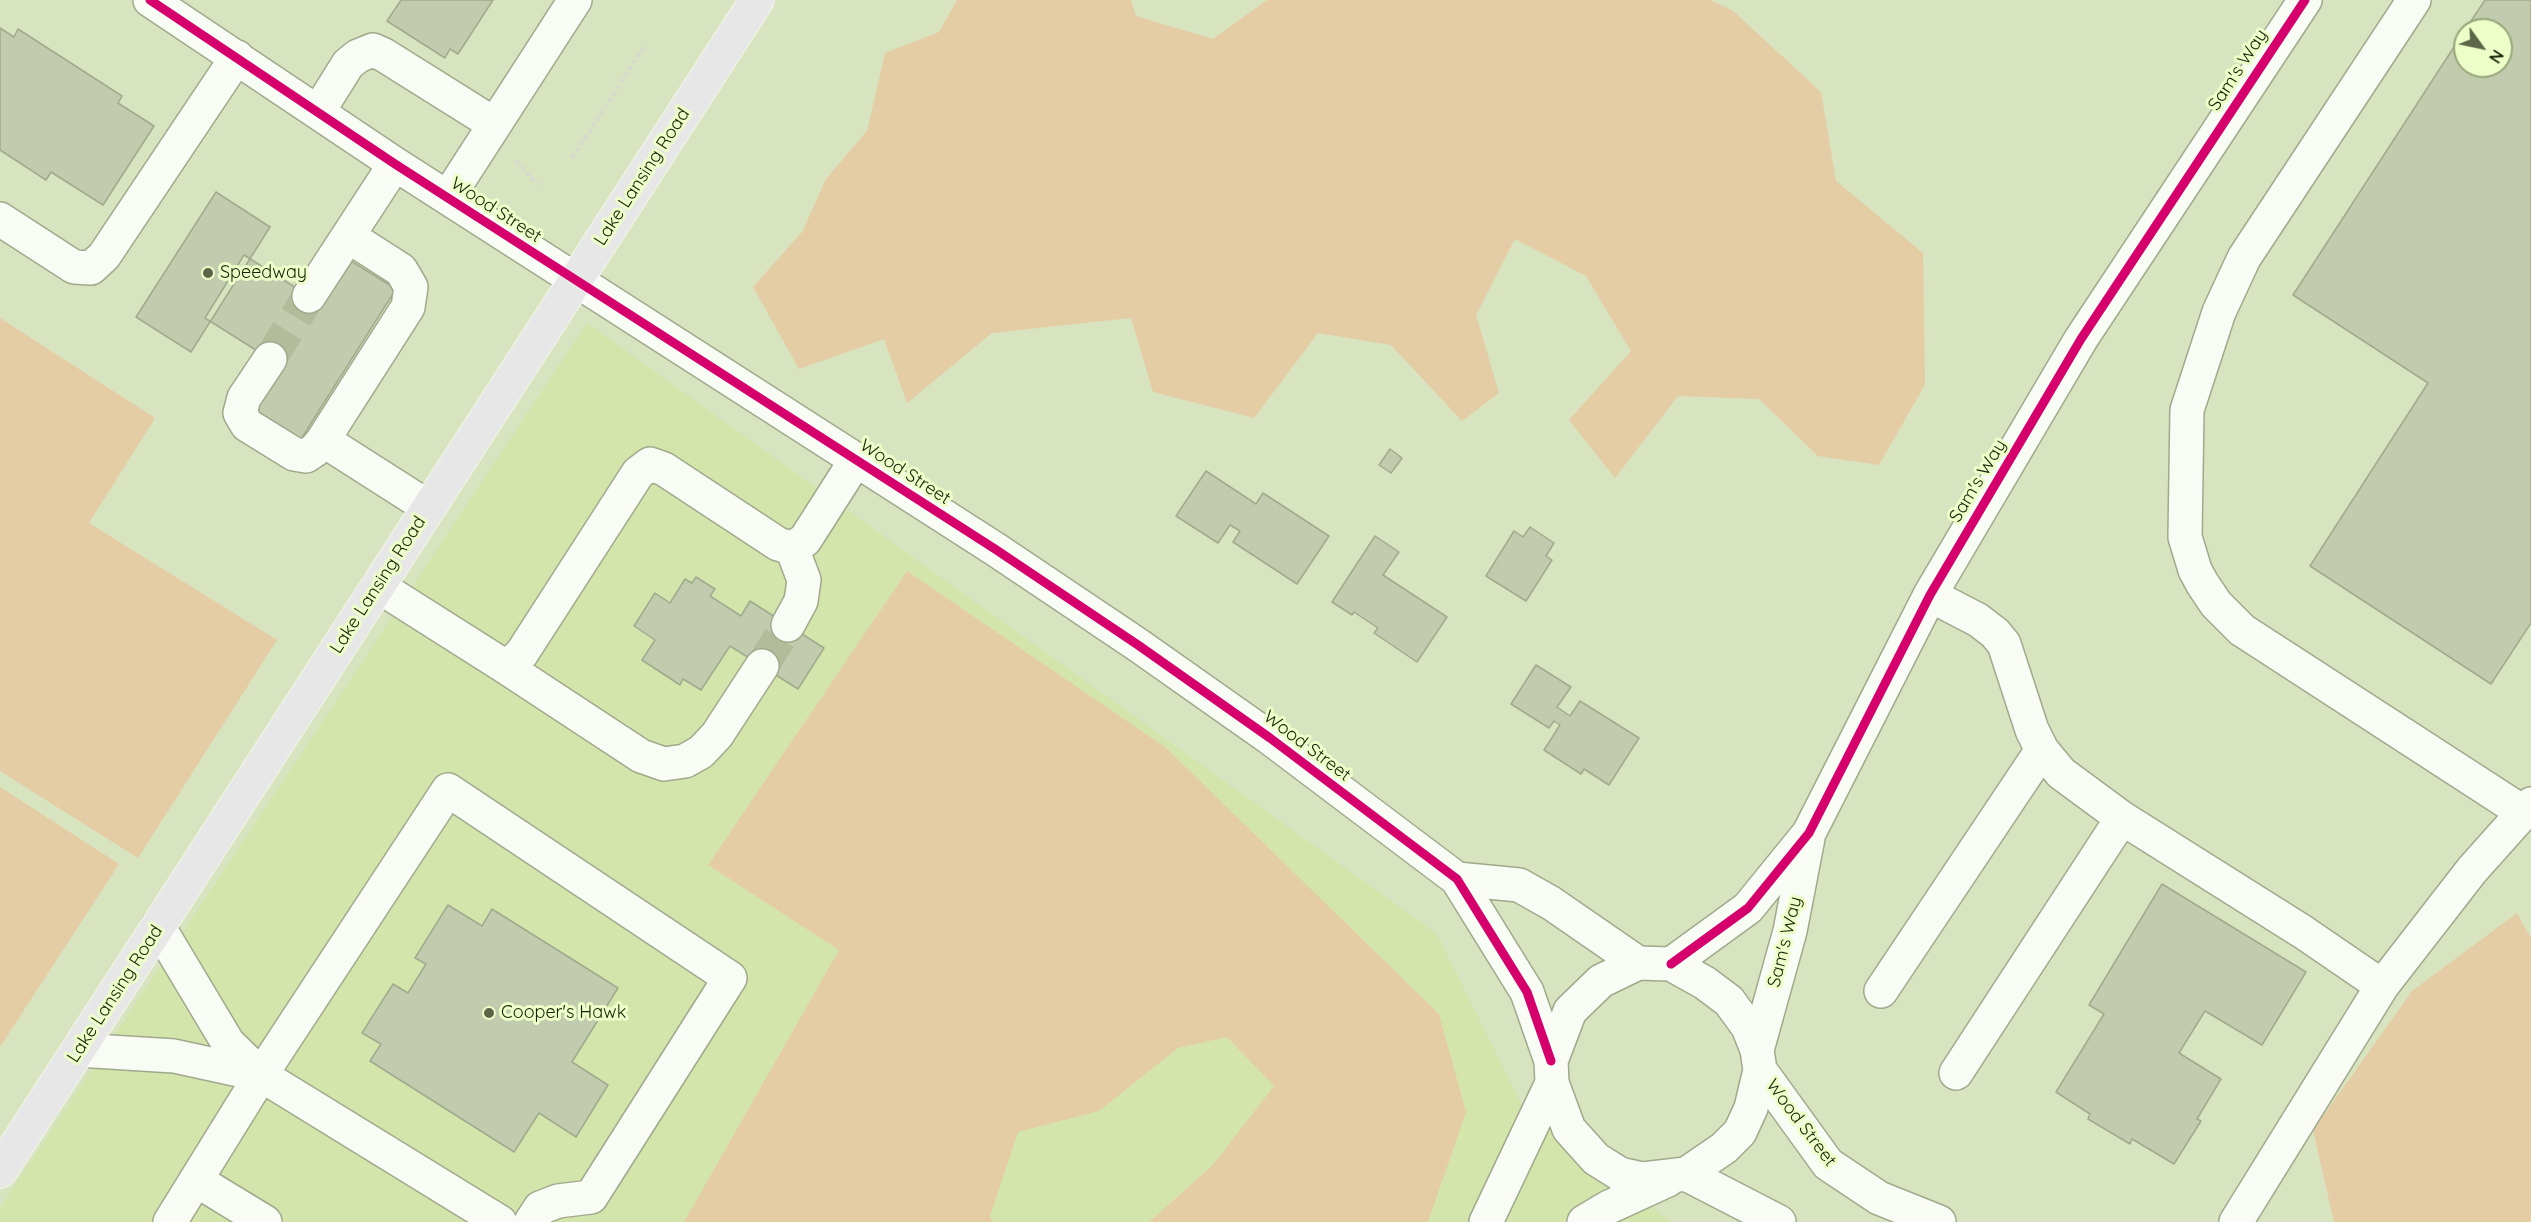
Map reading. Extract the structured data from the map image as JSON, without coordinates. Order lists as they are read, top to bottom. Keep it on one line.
{"streets":{"main road":["Lake Lansing Road"],"street":["Sam's Way","Wood Street"]},"crossings":[["Sam's Way","Wood Street"],["Lake Lansing Road","Wood Street"]],"places":["Speedway","Cooper's Hawk"],"north":"bottom right"}
